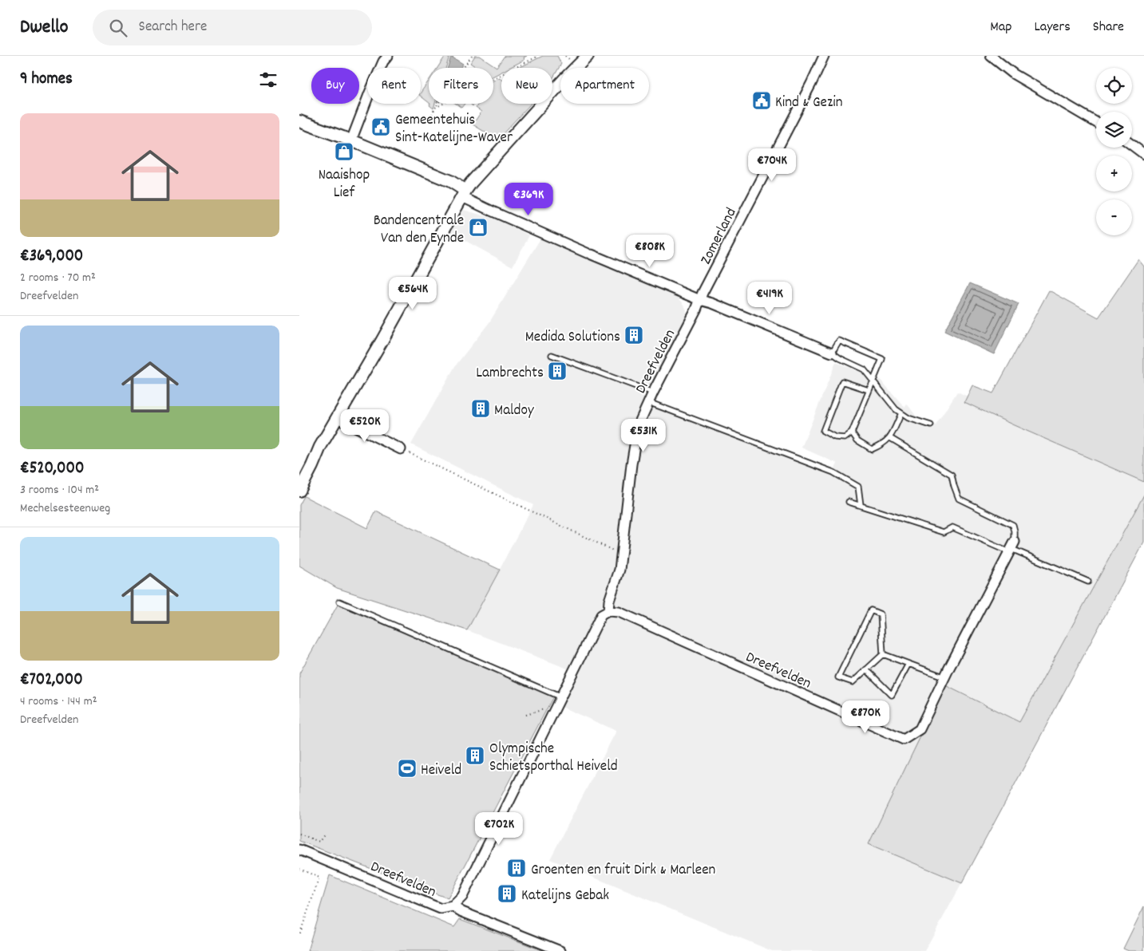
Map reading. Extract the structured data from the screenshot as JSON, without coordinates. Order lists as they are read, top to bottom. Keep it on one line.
{"streets":{"street":["Zomerland","Dreefvelden"]},"crossings":[["Zomerland","Dreefvelden"]],"places":{"public building":["Kind & Gezin","Gemeentehuis Sint-Katelijne-Waver"],"shop":["Naaishop Lief","Bandencentrale Van den Eynde"],"building":["Medida Solutions","Lambrechts","Maldoy","Olympische Schietsporthal Heiveld","Groenten en fruit Dirk & Marleen","Katelijns Gebak"],"sports":["Heiveld"]},"page":{"header":"Dwello","search":"Search here","nav":["Map","Layers","Share"],"heading":"9 homes","map_buttons":["+","−"],"chip":["Buy","Rent","Filters","New","Apartment"],"list":[{"name":"€369,000","note":"2 rooms · 70 m² · Dreefvelden"},{"name":"€520,000","note":"3 rooms · 104 m² · Mechelsesteenweg"},{"name":"€702,000","note":"4 rooms · 144 m² · Dreefvelden"}],"price":["€704K","€369K","€808K","€564K","€419K","€520K","€531K","€870K","€702K"]}}
